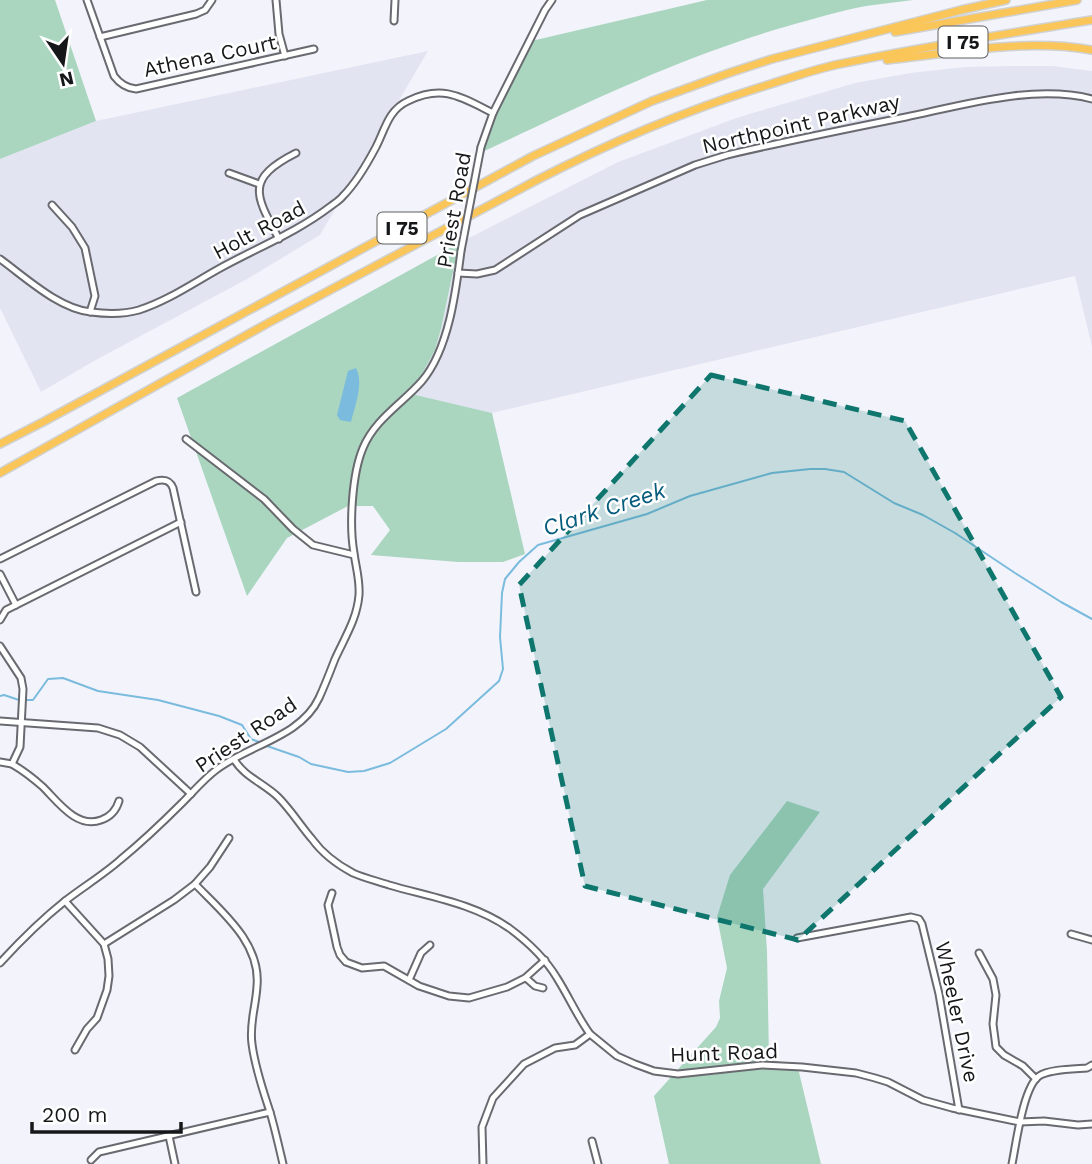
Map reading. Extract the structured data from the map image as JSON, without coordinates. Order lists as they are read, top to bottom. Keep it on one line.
{"streets":{"highway":["I 75"],"street":["Athena Court","Northpoint Parkway","Priest Road","Holt Road","Wheeler Drive","Hunt Road"]},"crossings":[["Northpoint Parkway","Priest Road"],["Priest Road","Holt Road"],["Priest Road","Hunt Road"],["Wheeler Drive","Hunt Road"]],"water":["Clark Creek"],"scale_bar":"200 m","north":"bottom"}
